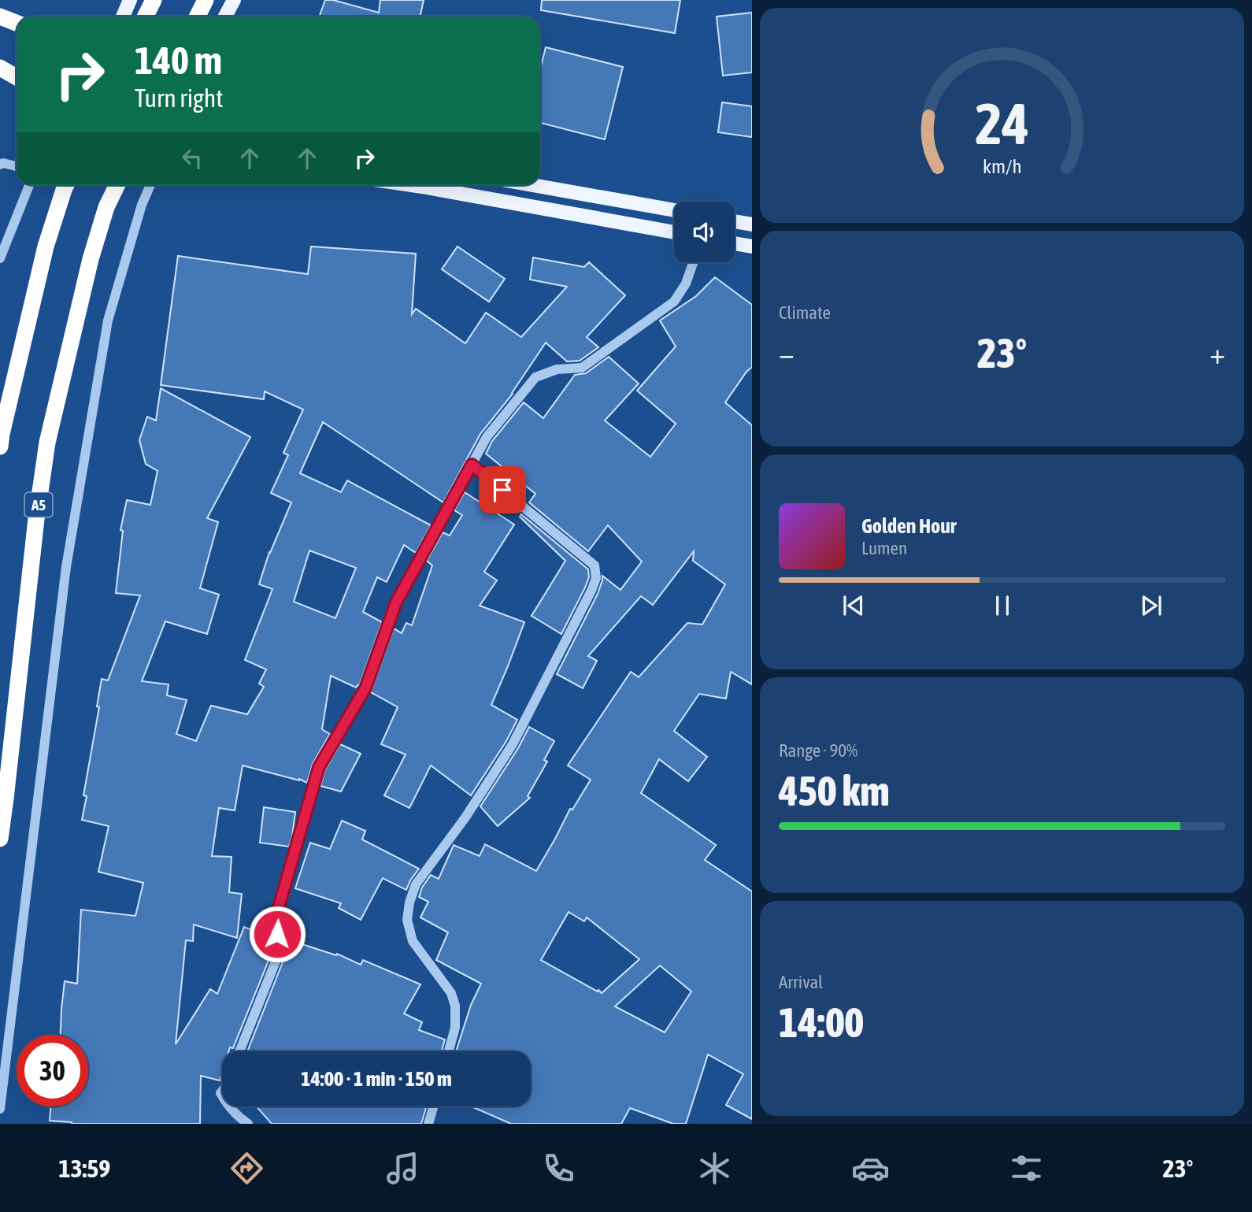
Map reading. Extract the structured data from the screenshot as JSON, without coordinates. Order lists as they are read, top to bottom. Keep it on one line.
{"streets":{"highway":["A5"]},"page":{"turn":["140 m","Turn right"],"tile":["Climate",["Range · 90%","450 km"],["Arrival","14:00"]],"heat":["−","23°","+"],"song":["Golden Hour","Lumen"],"limit":"30","trip":"14:00 · 1 min · 150 m","tabs":["13:59","23°"],"gauge":["24","km/h"]}}
